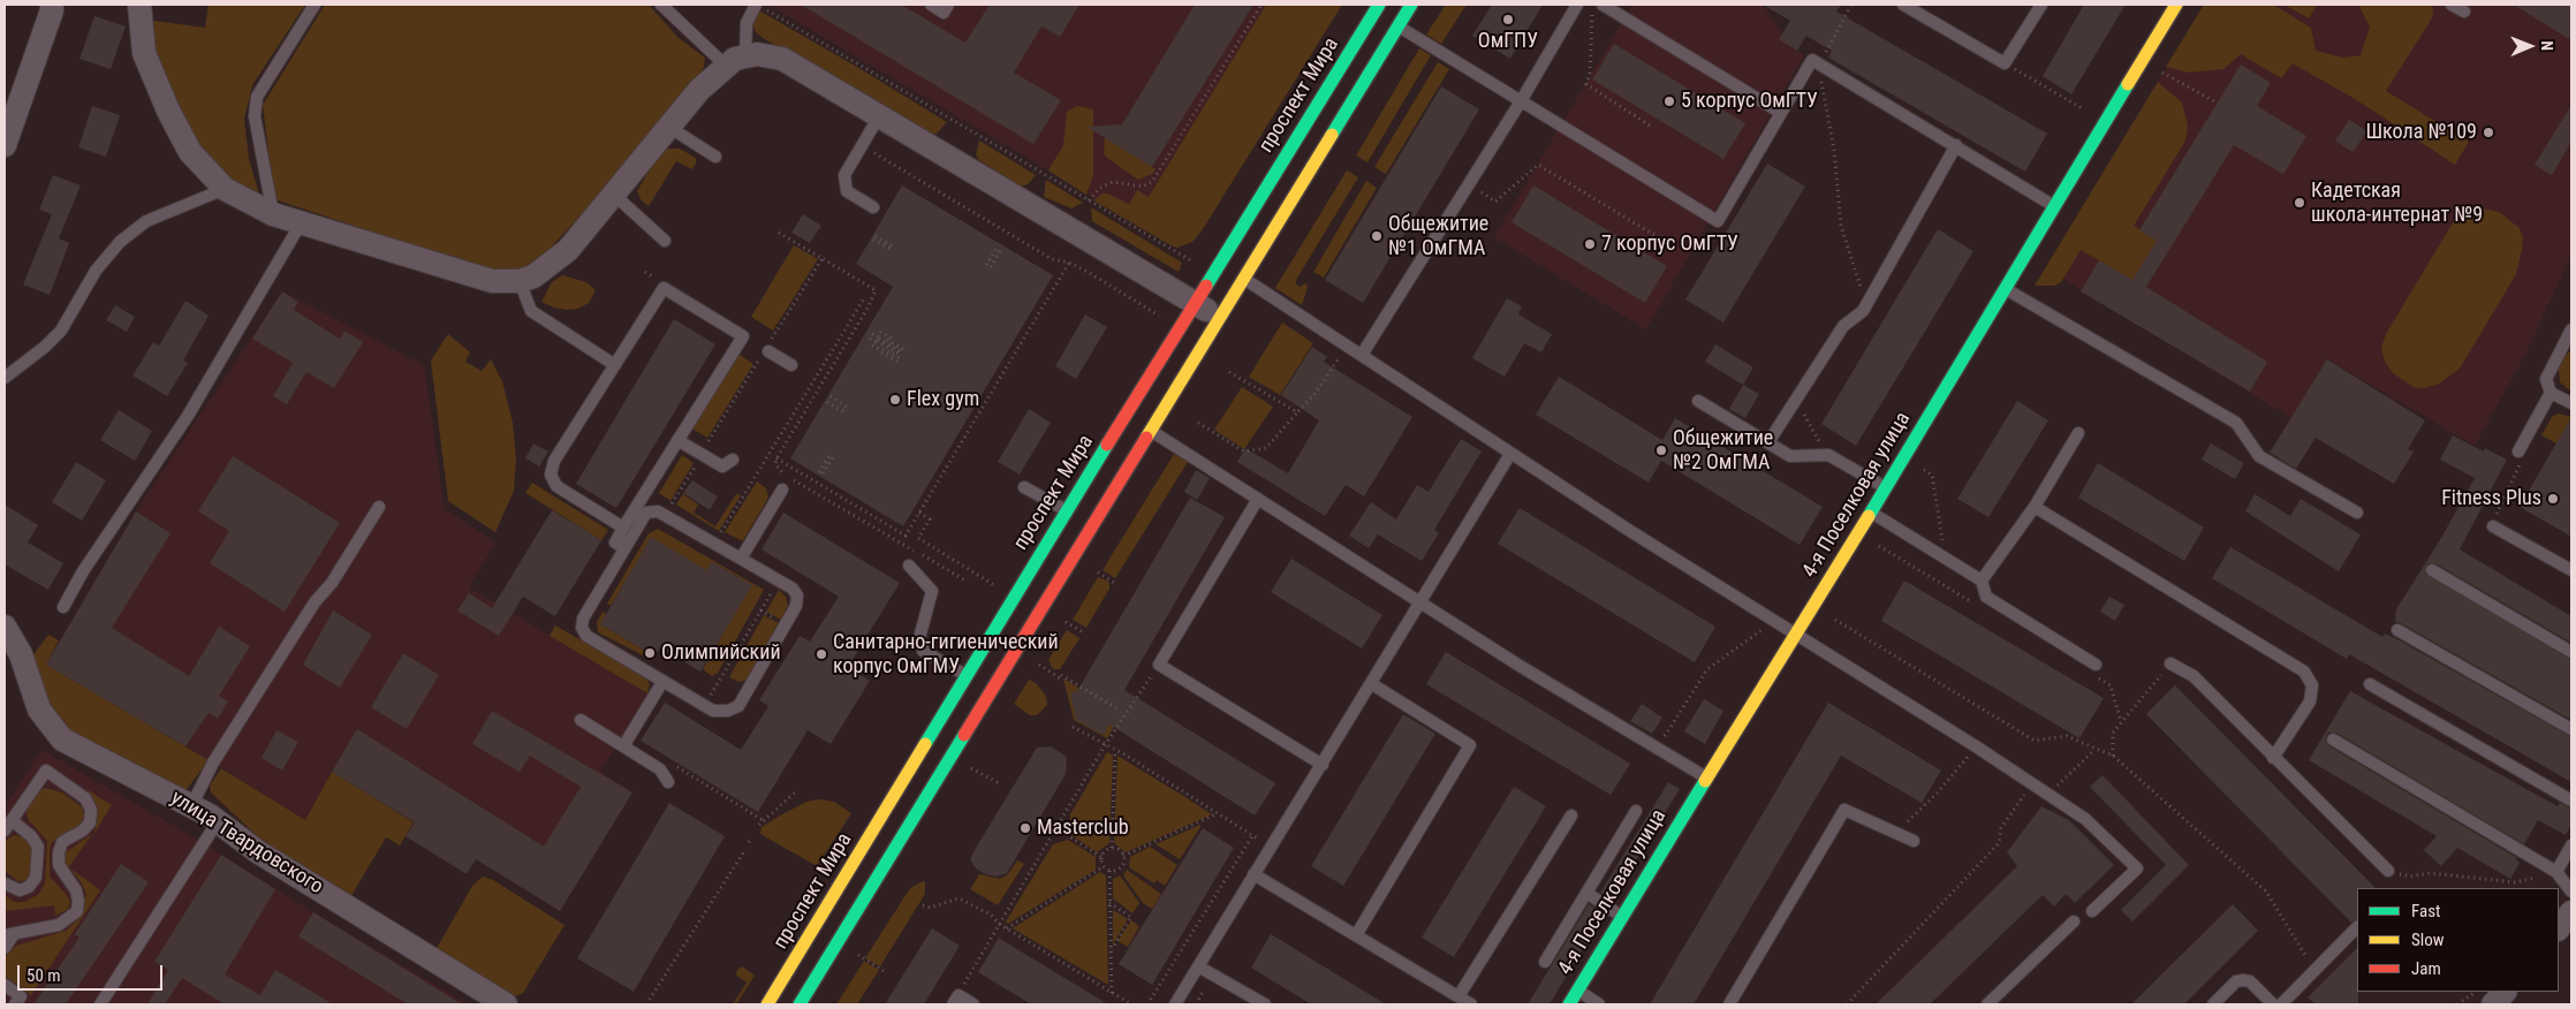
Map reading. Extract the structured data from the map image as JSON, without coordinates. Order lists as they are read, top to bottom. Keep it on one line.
{"streets":{"main road":["проспект Мира","4-я Поселковая улица"],"street":["улица Твардовского"]},"places":["ОмГПУ","5 корпус ОмГТУ","Школа №109","Кадетская школа-интернат №9","Общежитие №1 ОмГМА","7 корпус ОмГТУ","Flex gym","Общежитие №2 ОмГМА","Fitness Plus","Олимпийский","Санитарно-гигиенический корпус ОмГМУ","Masterclub"],"legend":["Fast","Slow","Jam"],"scale_bar":"50 m","north":"right"}
